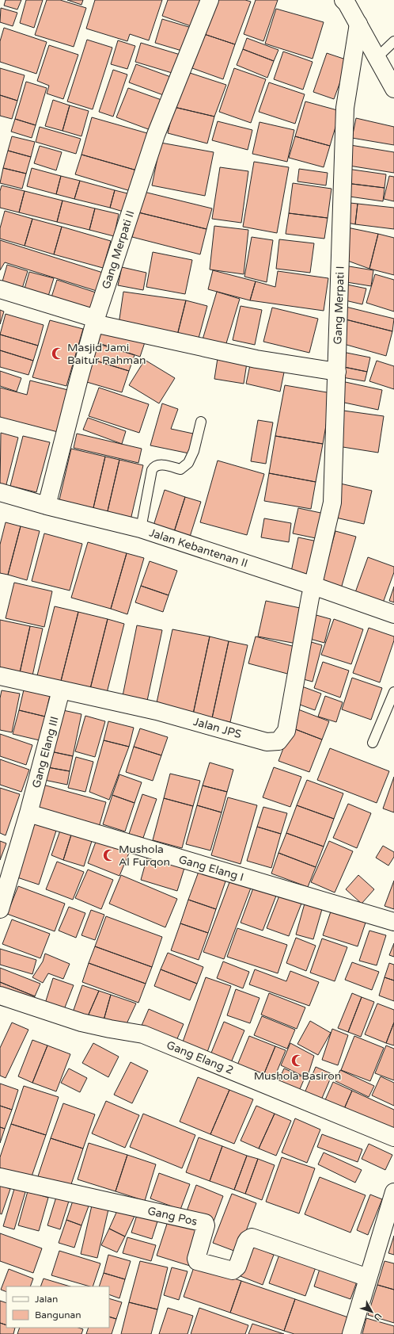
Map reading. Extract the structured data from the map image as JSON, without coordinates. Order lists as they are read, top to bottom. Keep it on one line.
{"streets":{"street":["Gang Merpati II","Gang Merpati I","Jalan Kebantenan II","Jalan JPS","Gang Elang III","Gang Elang I","Gang Elang 2","Gang Pos"]},"crossings":[["Gang Merpati II","Jalan Kebantenan II"],["Gang Merpati I","Jalan Kebantenan II"],["Gang Merpati I","Jalan JPS"],["Jalan Kebantenan II","Jalan JPS"],["Jalan JPS","Gang Elang III"],["Gang Elang III","Gang Elang I"]],"places":{"mosque":["Masjid Jami Baitur Rahman","Mushola Al Furqon","Mushola Basiron"]},"legend":["Jalan","Bangunan"],"north":"bottom right"}
